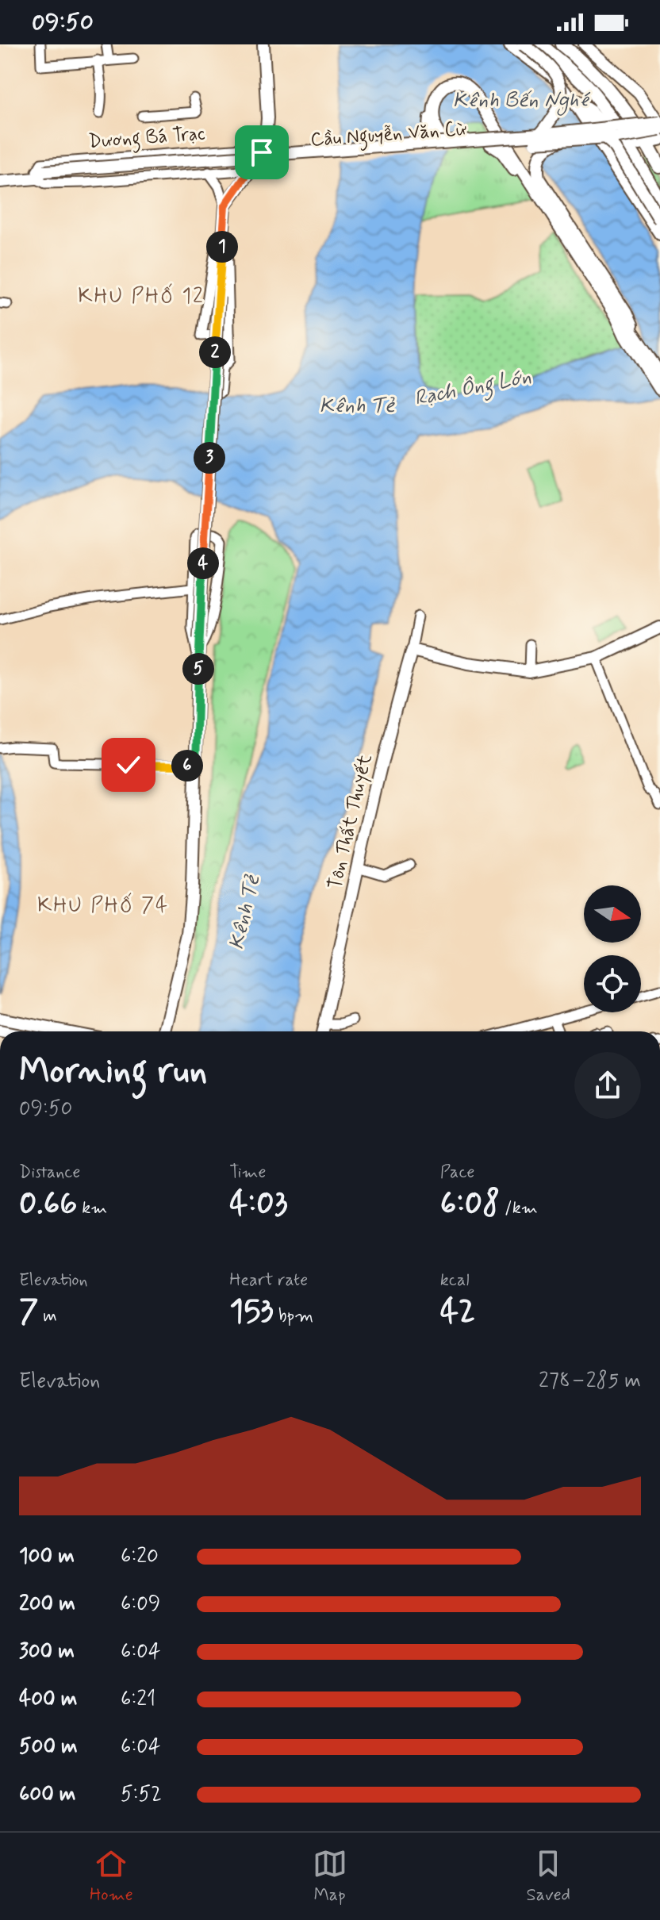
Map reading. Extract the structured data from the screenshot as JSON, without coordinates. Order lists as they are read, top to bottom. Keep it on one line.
{"streets":{"main road":["Cầu Nguyễn Văn Cừ","Dương Bá Trạc","Tôn Thất Thuyết"]},"crossings":[["Cầu Nguyễn Văn Cừ","Dương Bá Trạc"]],"districts":["KHU PHỐ 12","KHU PHỐ 74"],"water":["Kênh Bến Nghé","Rạch Ông Lớn","Kênh Tẻ"],"north":"right","page":{"status":"09:50","pins":["1","2","3","4","5","6"],"heading":["Morning run","09:50"],"stats":[["Distance","0.66 km"],["Time","4:03"],["Pace","6:08 /km"],["Elevation","7 m"],["Heart rate","153 bpm"],["kcal","42"]],"chart":["Elevation","278–285 m"],"list":[{"name":"100 m","note":"6:20"},{"name":"200 m","note":"6:09"},{"name":"300 m","note":"6:04"},{"name":"400 m","note":"6:21"},{"name":"500 m","note":"6:04"},{"name":"600 m","note":"5:52"}],"tabs":["Home","Map","Saved"]}}
